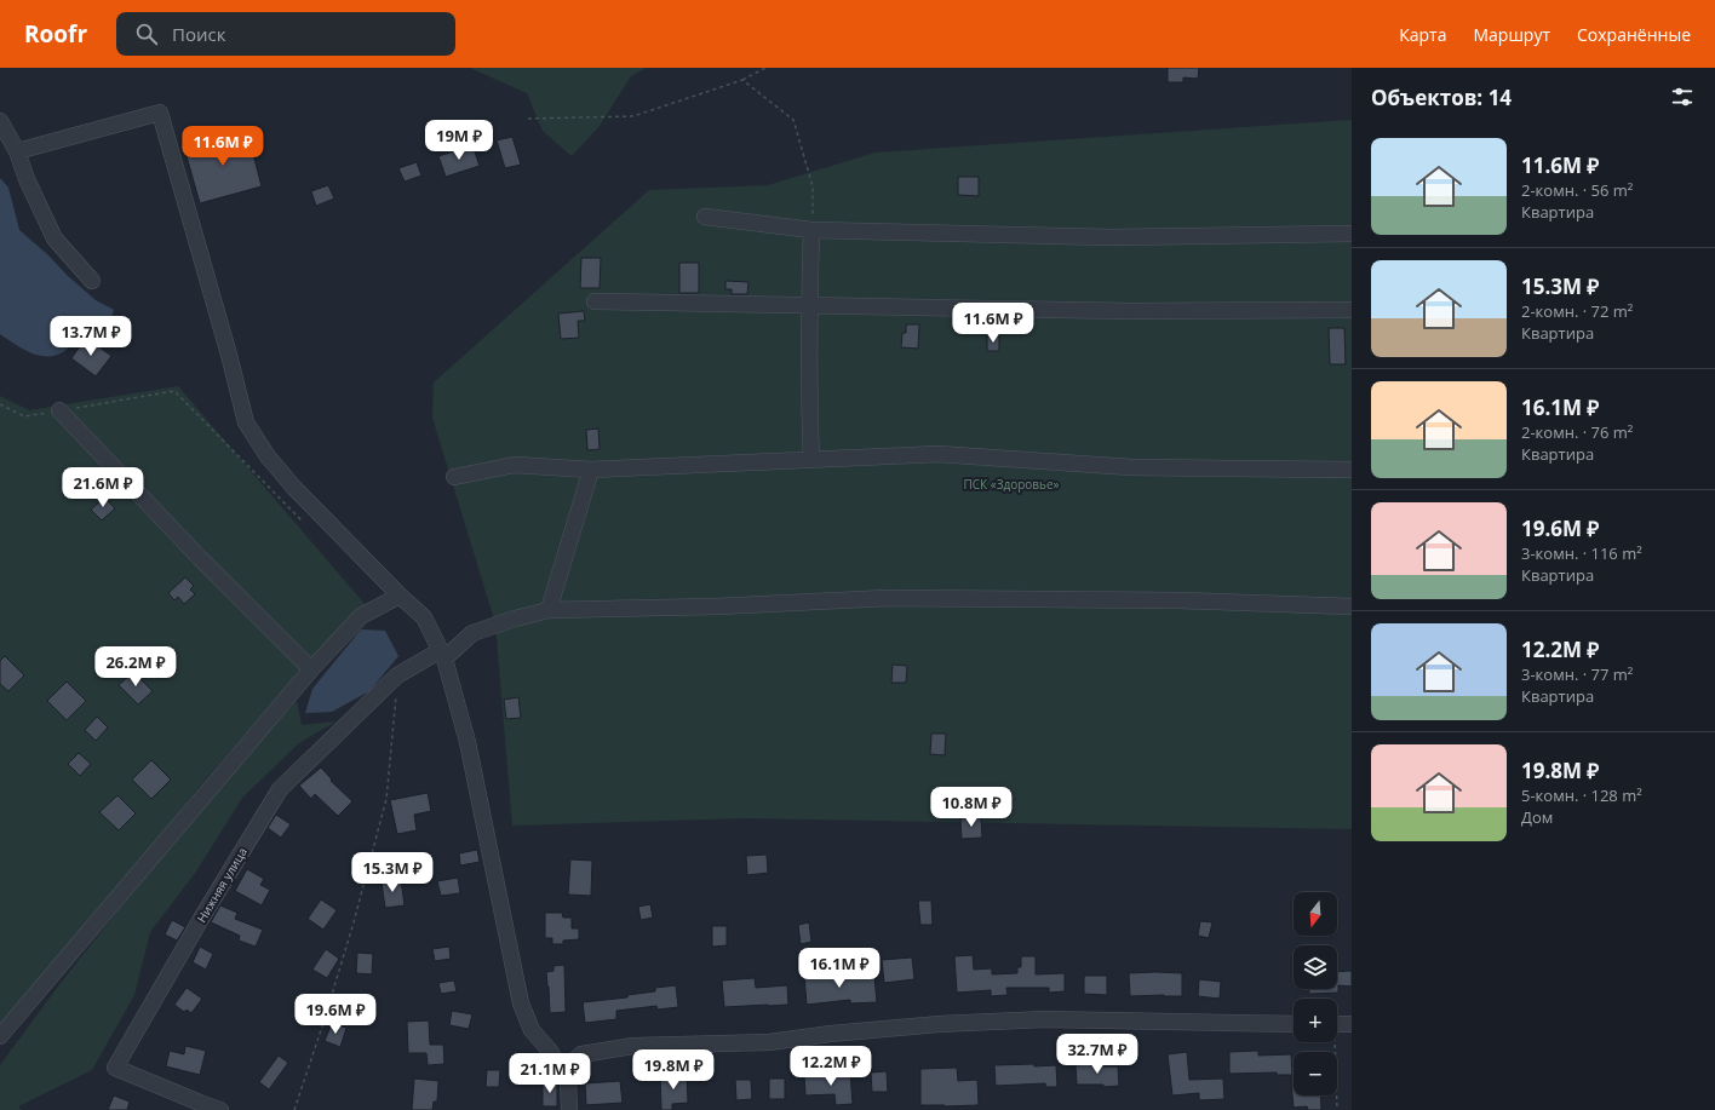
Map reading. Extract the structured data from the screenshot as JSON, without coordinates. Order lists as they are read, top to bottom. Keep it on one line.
{"streets":{"street":["Нижняя улица"]},"parks":["ПСК «Здоровье»"],"north":"bottom","page":{"header":"Roofr","search":"Поиск","nav":["Карта","Маршрут","Сохранённые"],"heading":"Объектов: 14","price":["19M ₽","11.6M ₽","11.6M ₽","13.7M ₽","21.6M ₽","26.2M ₽","10.8M ₽","15.3M ₽","16.1M ₽","19.6M ₽","32.7M ₽","12.2M ₽","19.8M ₽","21.1M ₽"],"list":[{"name":"11.6M ₽","note":"2-комн. · 56 m² · Квартира"},{"name":"15.3M ₽","note":"2-комн. · 72 m² · Квартира"},{"name":"16.1M ₽","note":"2-комн. · 76 m² · Квартира"},{"name":"19.6M ₽","note":"3-комн. · 116 m² · Квартира"},{"name":"12.2M ₽","note":"3-комн. · 77 m² · Квартира"},{"name":"19.8M ₽","note":"5-комн. · 128 m² · Дом"}],"map_buttons":["+","−"]}}
